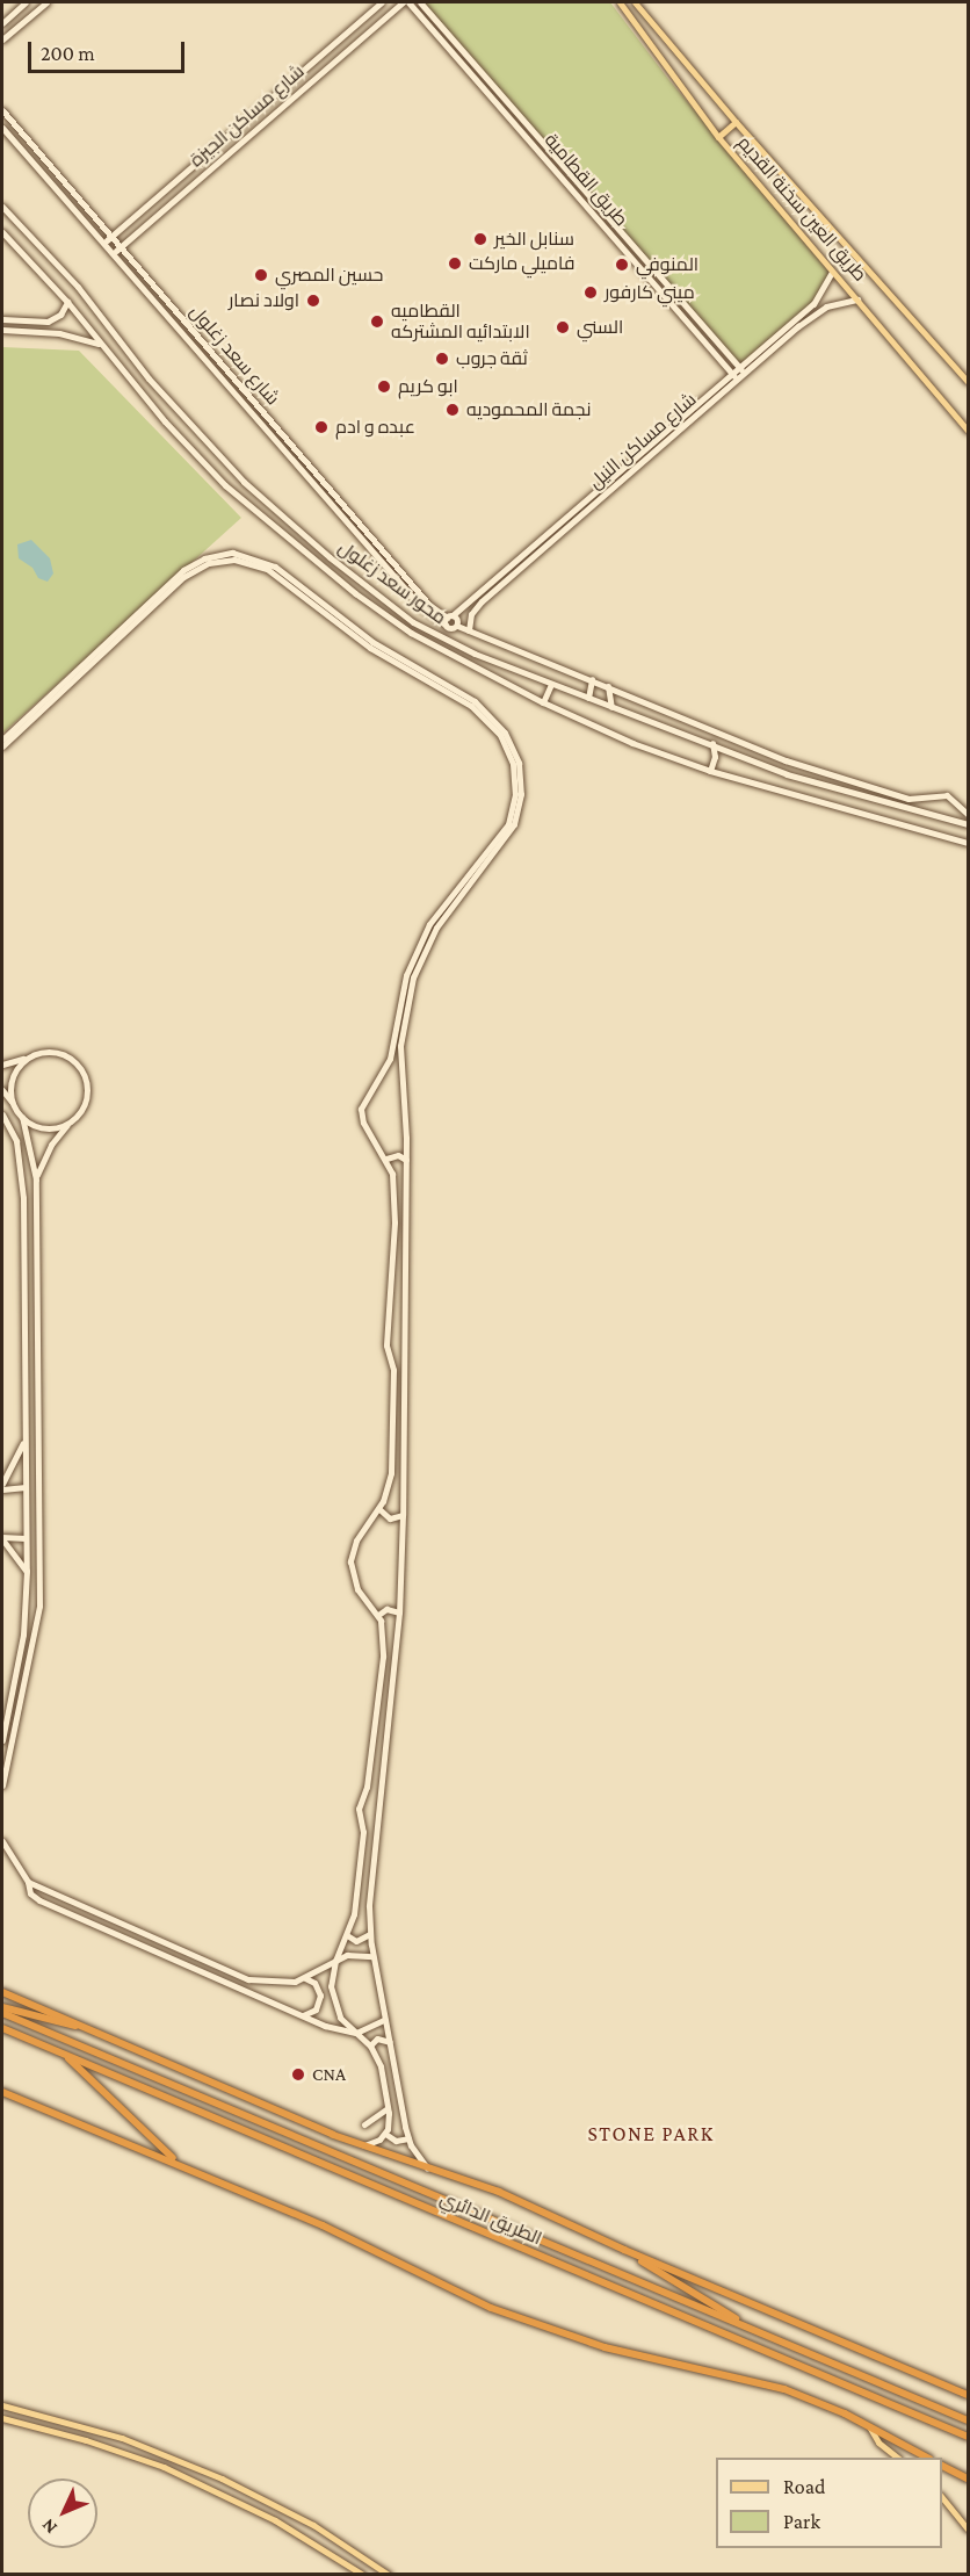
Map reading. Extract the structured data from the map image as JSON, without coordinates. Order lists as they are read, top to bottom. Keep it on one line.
{"streets":{"highway":["الطريق الدائري"],"main road":["طريق العين سخنة القديم"],"street":["شارع مساكن الجيزة","طريق القطامية","شارع سعد زغلول","شارع مساكن النيل","محور سعد زغلول"]},"crossings":[["شارع مساكن الجيزة","شارع سعد زغلول"],["طريق القطامية","شارع مساكن النيل"],["طريق العين سخنة القديم","شارع مساكن النيل"],["شارع سعد زغلول","شارع مساكن النيل"]],"districts":["STONE PARK"],"places":["سنابل الخير","فاميلي ماركت","المنوفي","حسين المصري","ميني كارفور","اولاد نصار","القطاميه الابتدائيه المشتركه","السني","ثقة جروب","ابو كريم","نجمة المحموديه","عبده و ادم","CNA"],"legend":["Road","Park"],"scale_bar":"200 m","north":"bottom left"}
